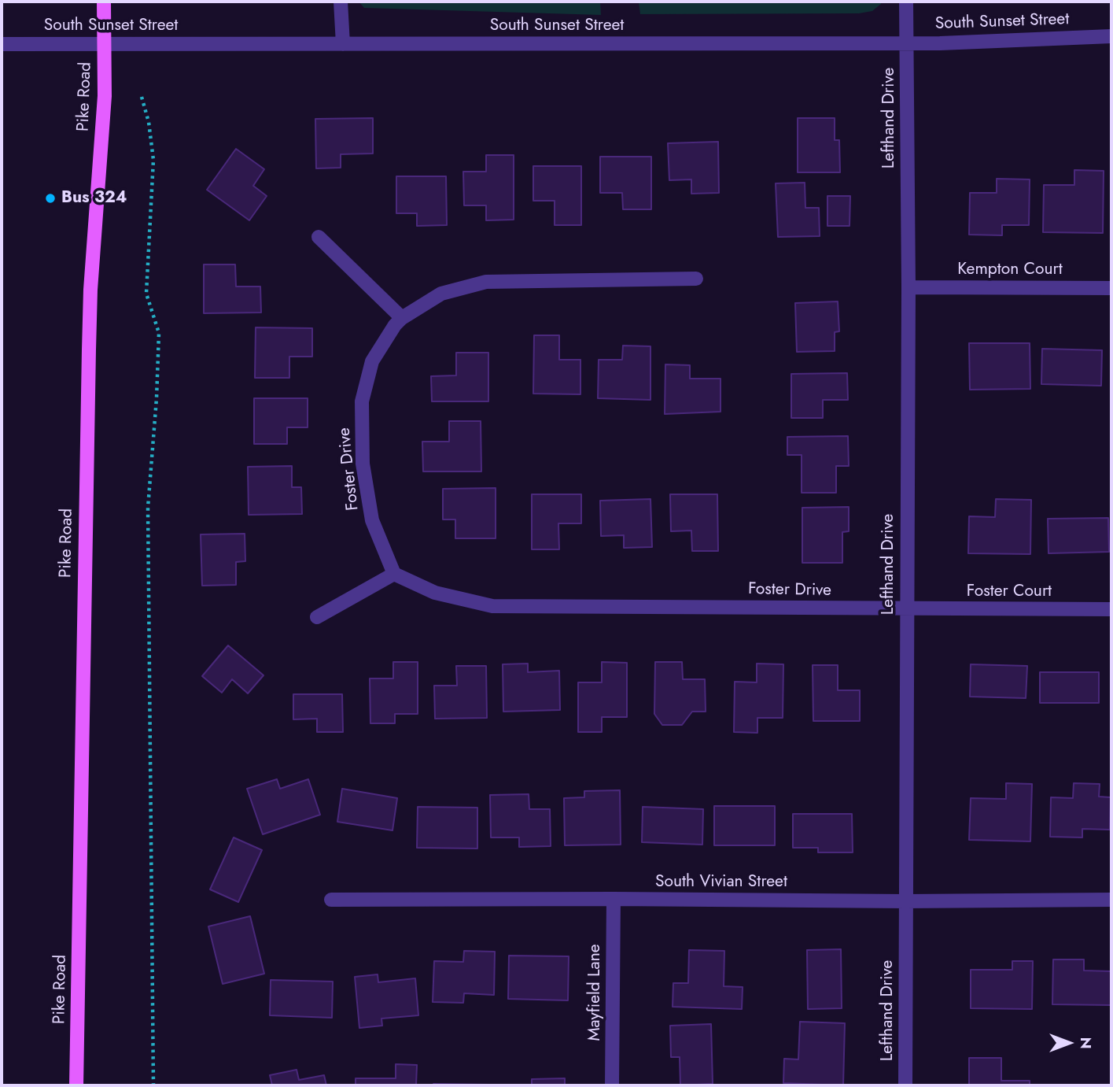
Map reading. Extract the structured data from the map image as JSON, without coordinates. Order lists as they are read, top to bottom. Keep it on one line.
{"streets":{"main road":["Pike Road"],"street":["South Sunset Street","Lefthand Drive","Kempton Court","Foster Drive","Foster Court","South Vivian Street","Mayfield Lane"]},"crossings":[["South Sunset Street","Pike Road"],["South Sunset Street","Lefthand Drive"],["Lefthand Drive","Kempton Court"],["Lefthand Drive","Foster Drive"],["Lefthand Drive","Foster Court"],["Lefthand Drive","South Vivian Street"],["Foster Drive","Foster Court"],["South Vivian Street","Mayfield Lane"]],"places":["Bus 324"],"north":"right"}
